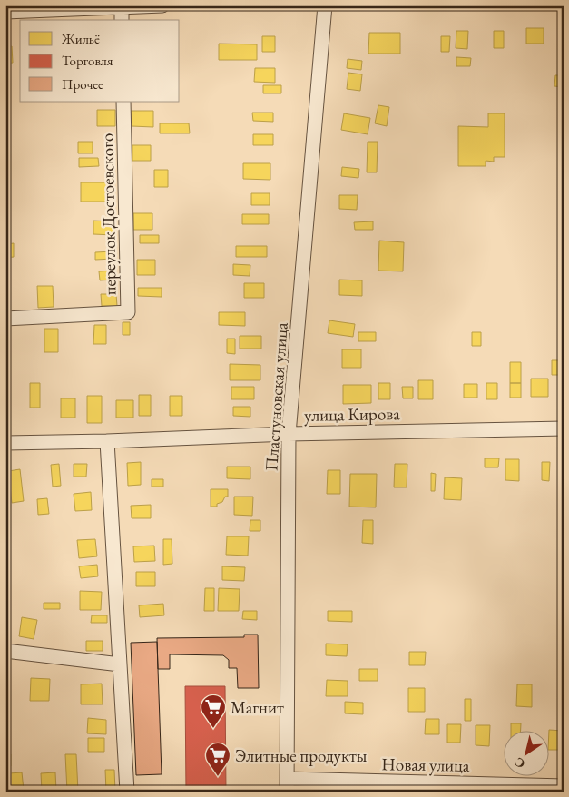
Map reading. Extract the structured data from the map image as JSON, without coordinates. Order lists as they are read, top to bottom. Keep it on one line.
{"streets":{"street":["переулок Достоевского","Пластуновская улица","улица Кирова","Новая улица"]},"crossings":[["Пластуновская улица","улица Кирова"],["Пластуновская улица","Новая улица"]],"places":{"supermarket":["Магнит","Элитные продукты"]},"legend":["Жильё","Торговля","Прочее"],"north":"bottom left"}
